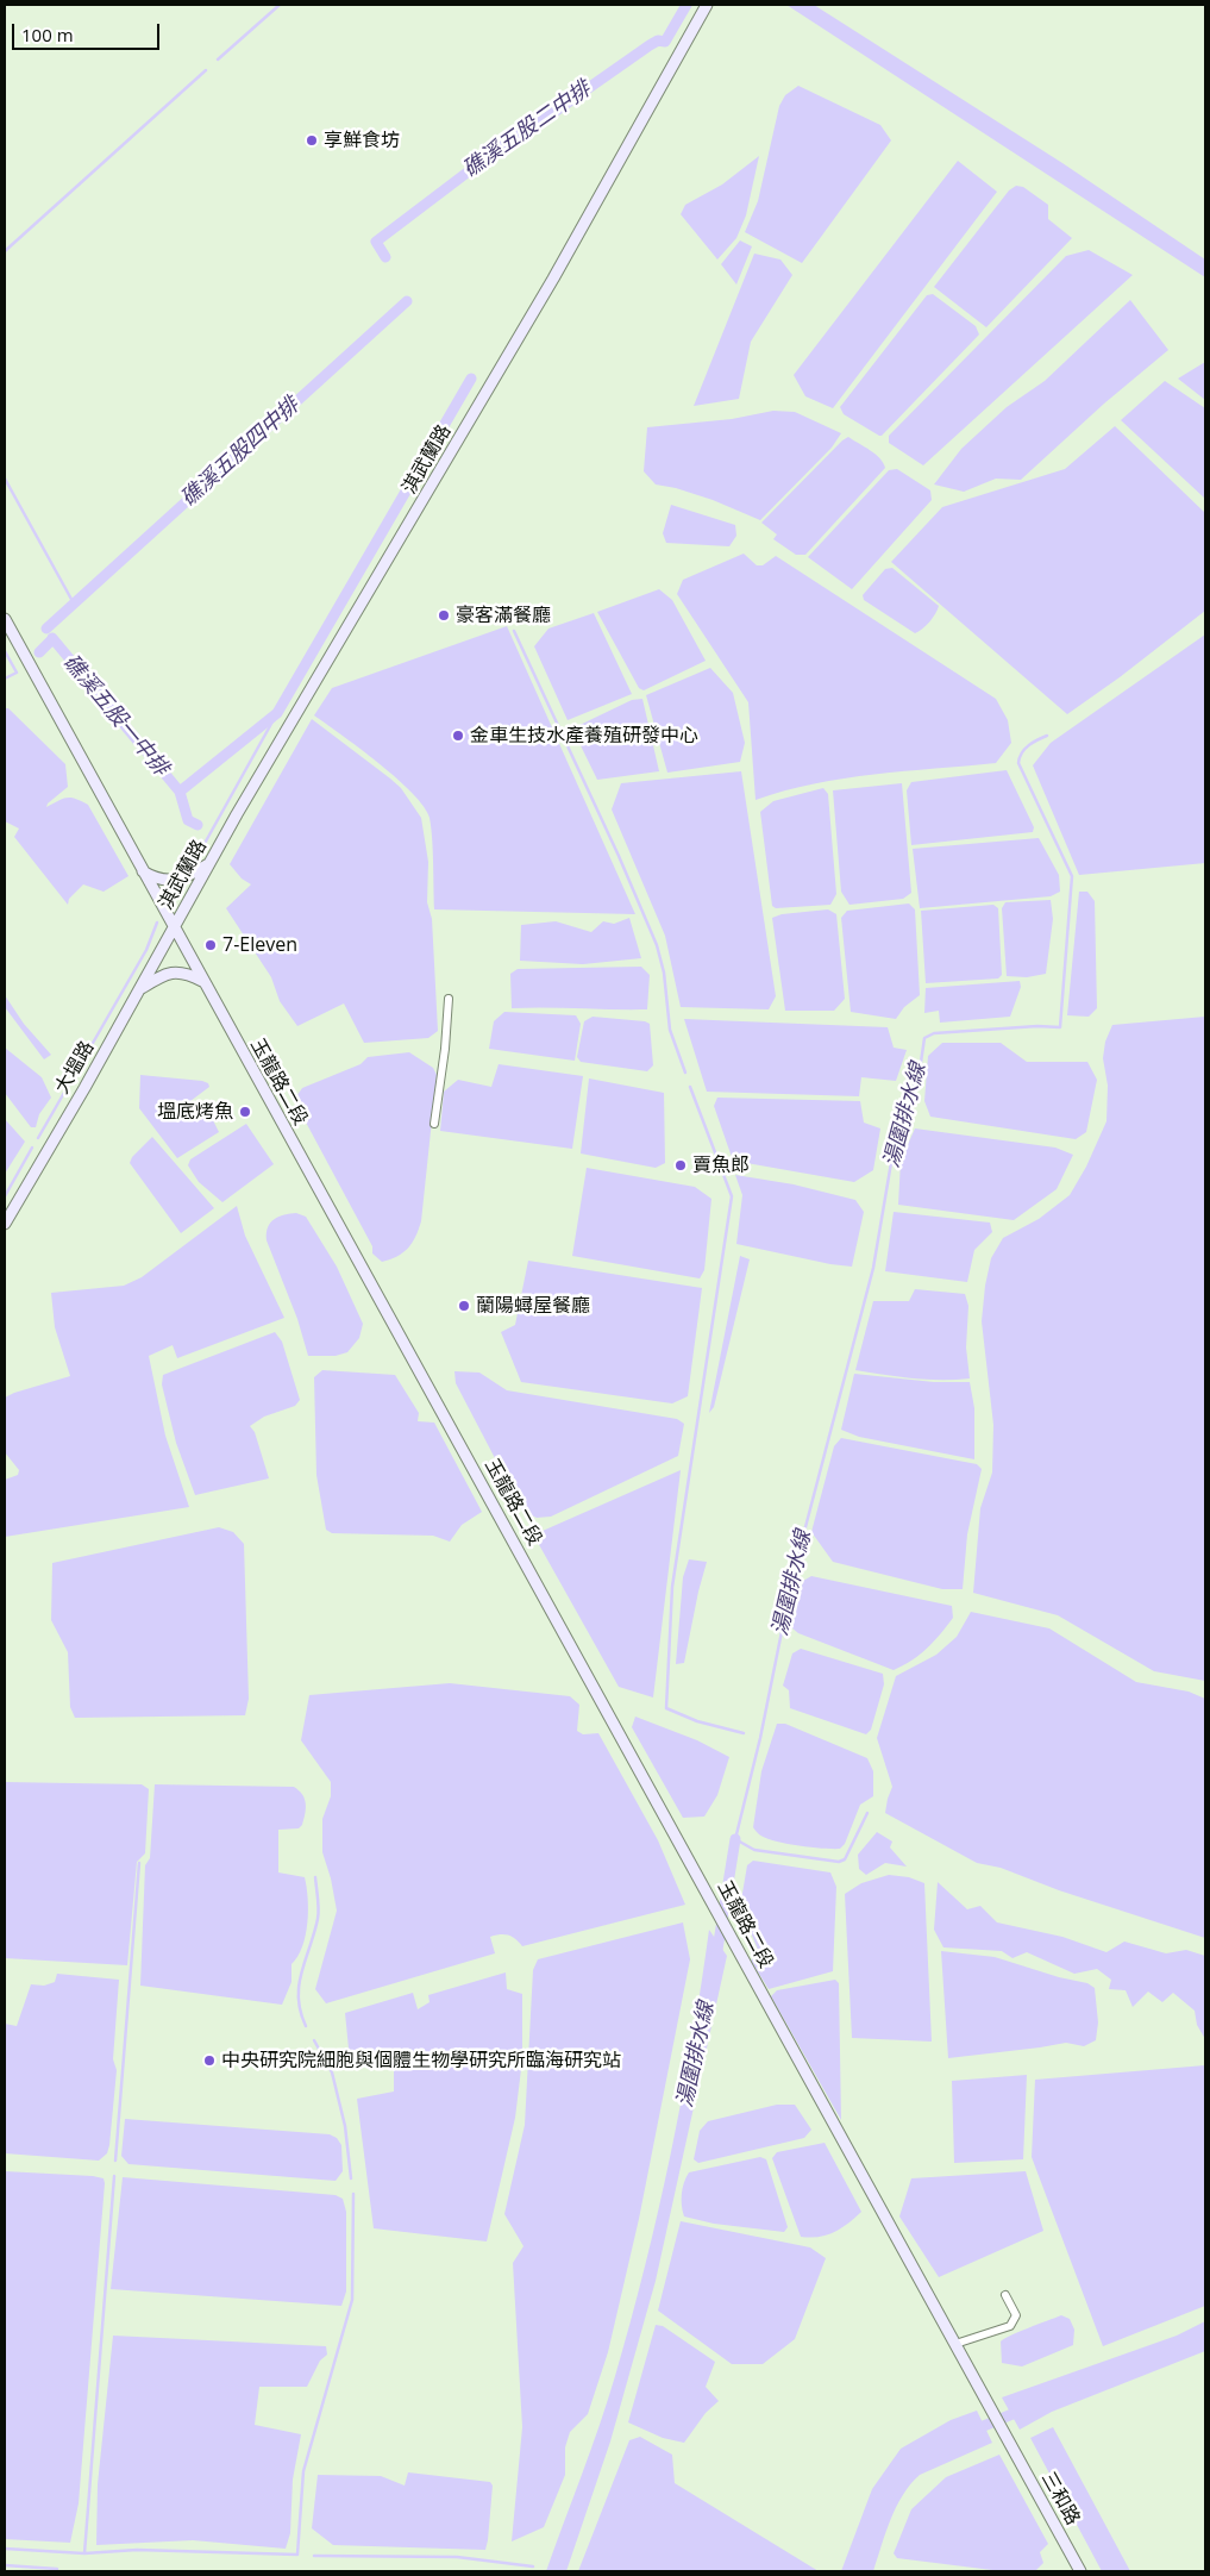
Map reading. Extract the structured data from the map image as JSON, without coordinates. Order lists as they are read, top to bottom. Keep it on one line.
{"streets":{"main road":["淇武蘭路","大塭路","玉龍路二段","三和路"]},"crossings":[["淇武蘭路","大塭路"],["淇武蘭路","玉龍路二段"],["大塭路","玉龍路二段"],["玉龍路二段","三和路"]],"water":["礁溪五股二中排","礁溪五股四中排","礁溪五股一中排","湯圍排水線"],"places":["享鮮食坊","豪客滿餐廳","金車生技水產養殖研發中心","7-Eleven","塭底烤魚","賣魚郎","蘭陽蟳屋餐廳","中央研究院細胞與個體生物學研究所臨海研究站"],"scale_bar":"100 m"}
